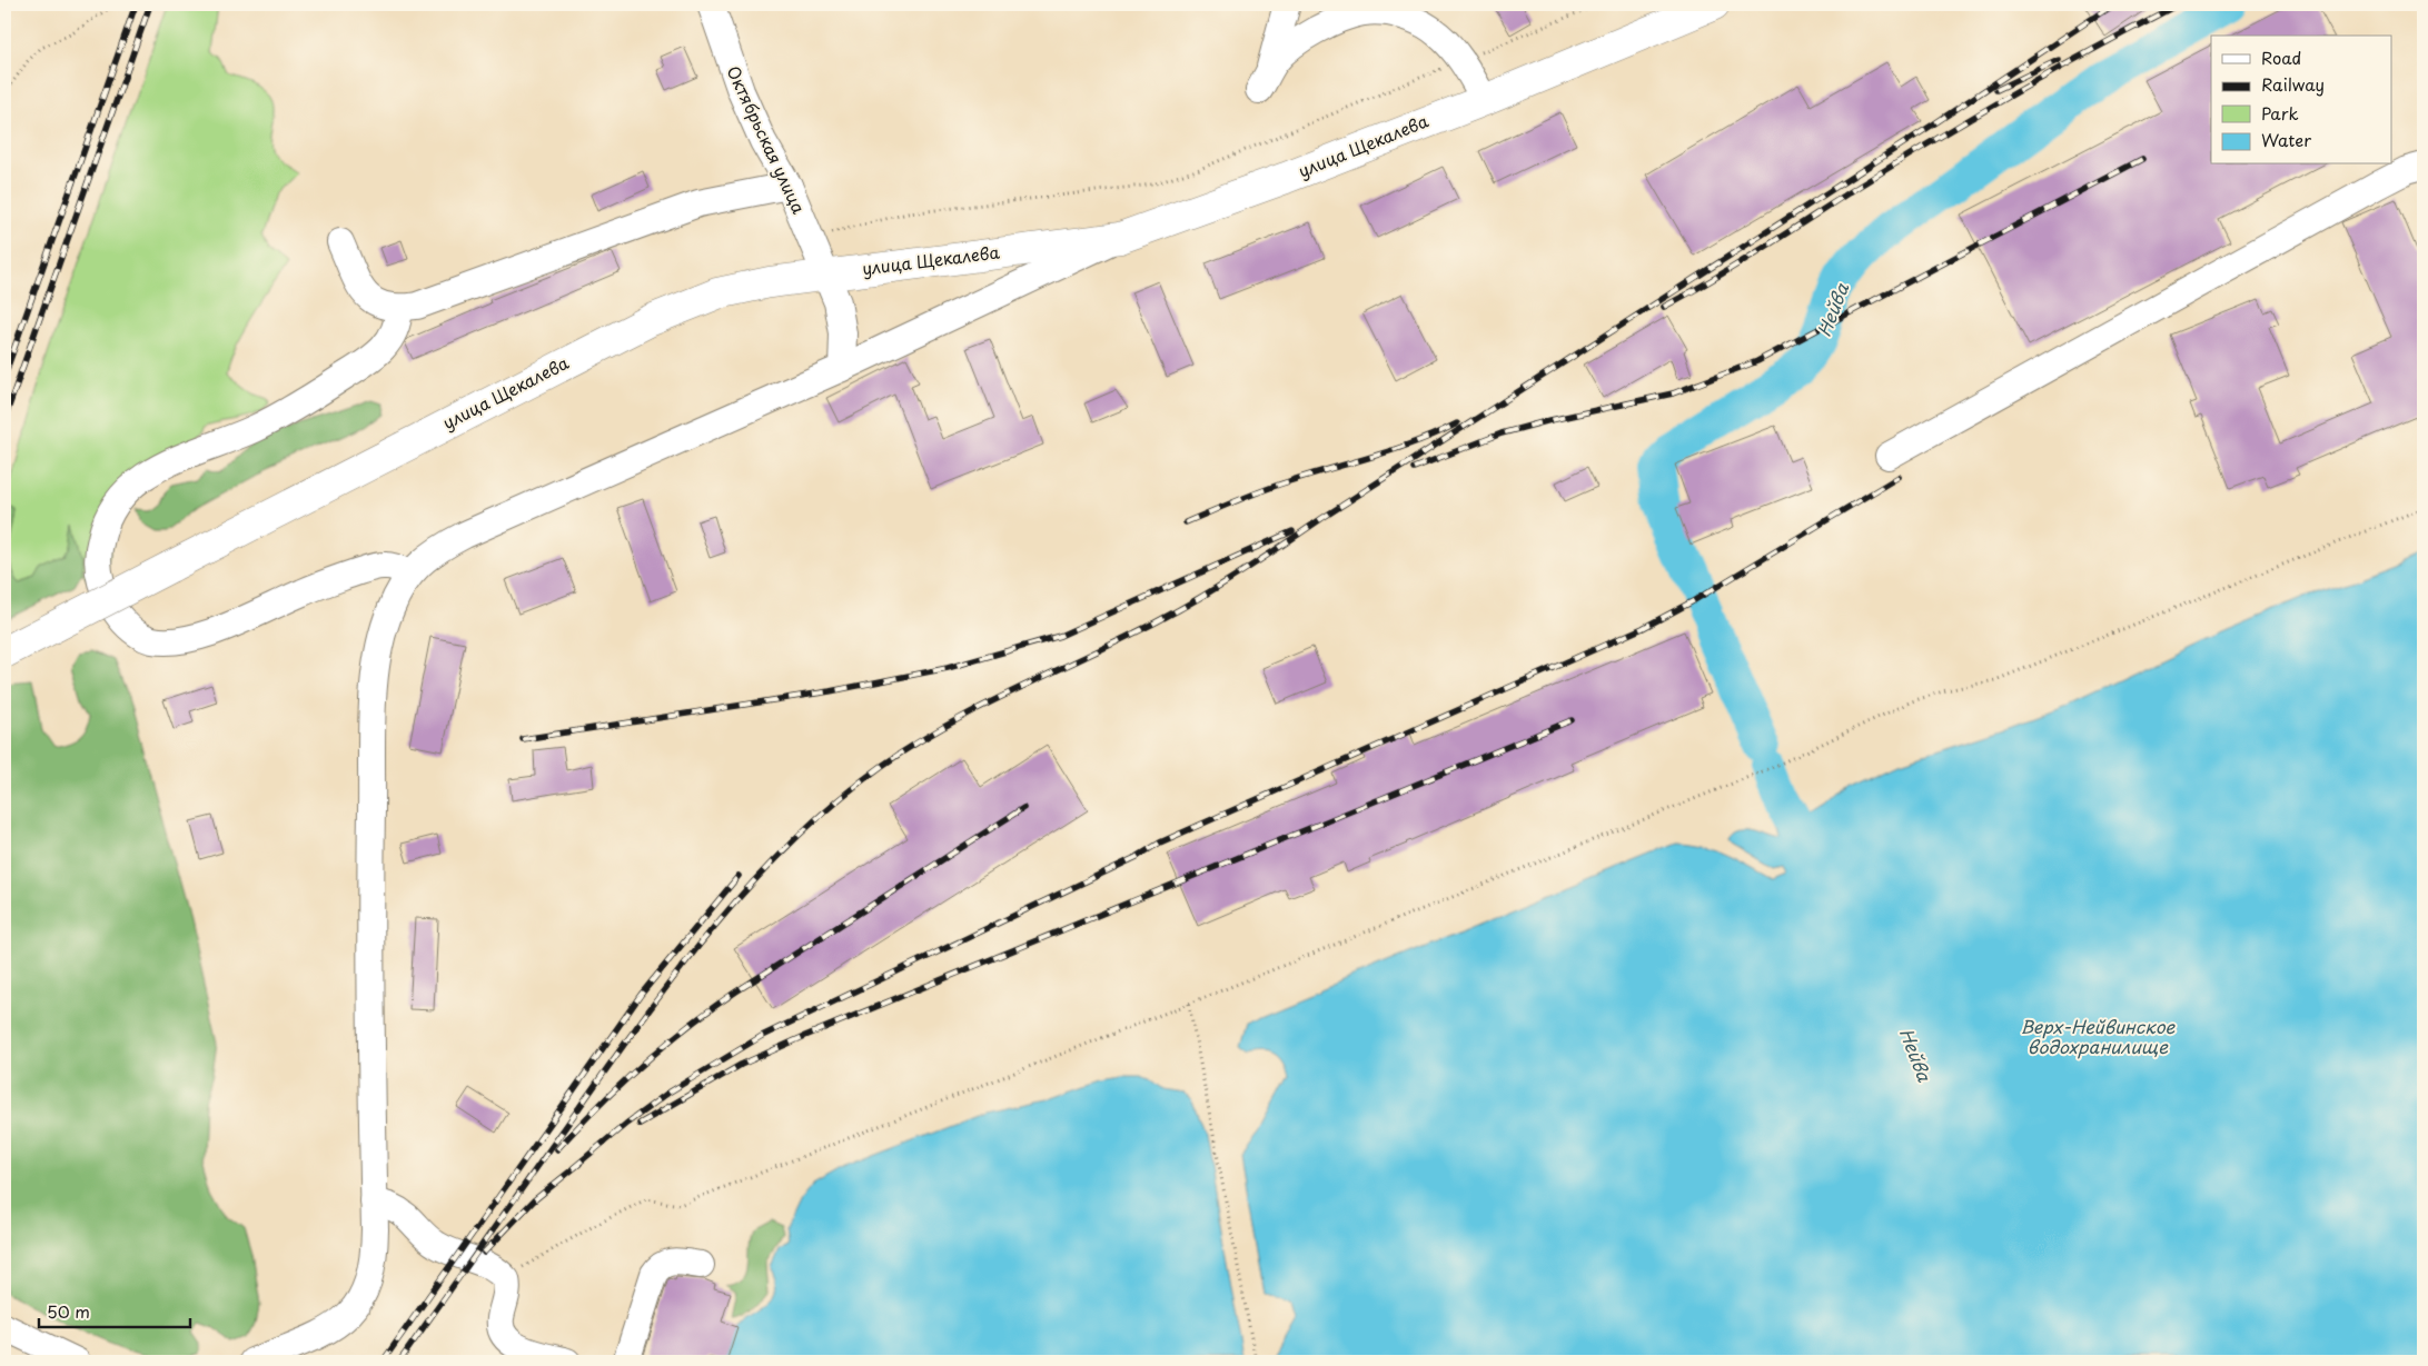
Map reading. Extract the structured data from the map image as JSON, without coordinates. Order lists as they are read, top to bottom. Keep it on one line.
{"streets":{"main road":["улица Щекалева"],"street":["Октябрьская улица"]},"crossings":[["Октябрьская улица","улица Щекалева"]],"water":["Нейва","Верх-Нейвинское водохранилище"],"legend":["Road","Railway","Park","Water"],"scale_bar":"50 m"}
